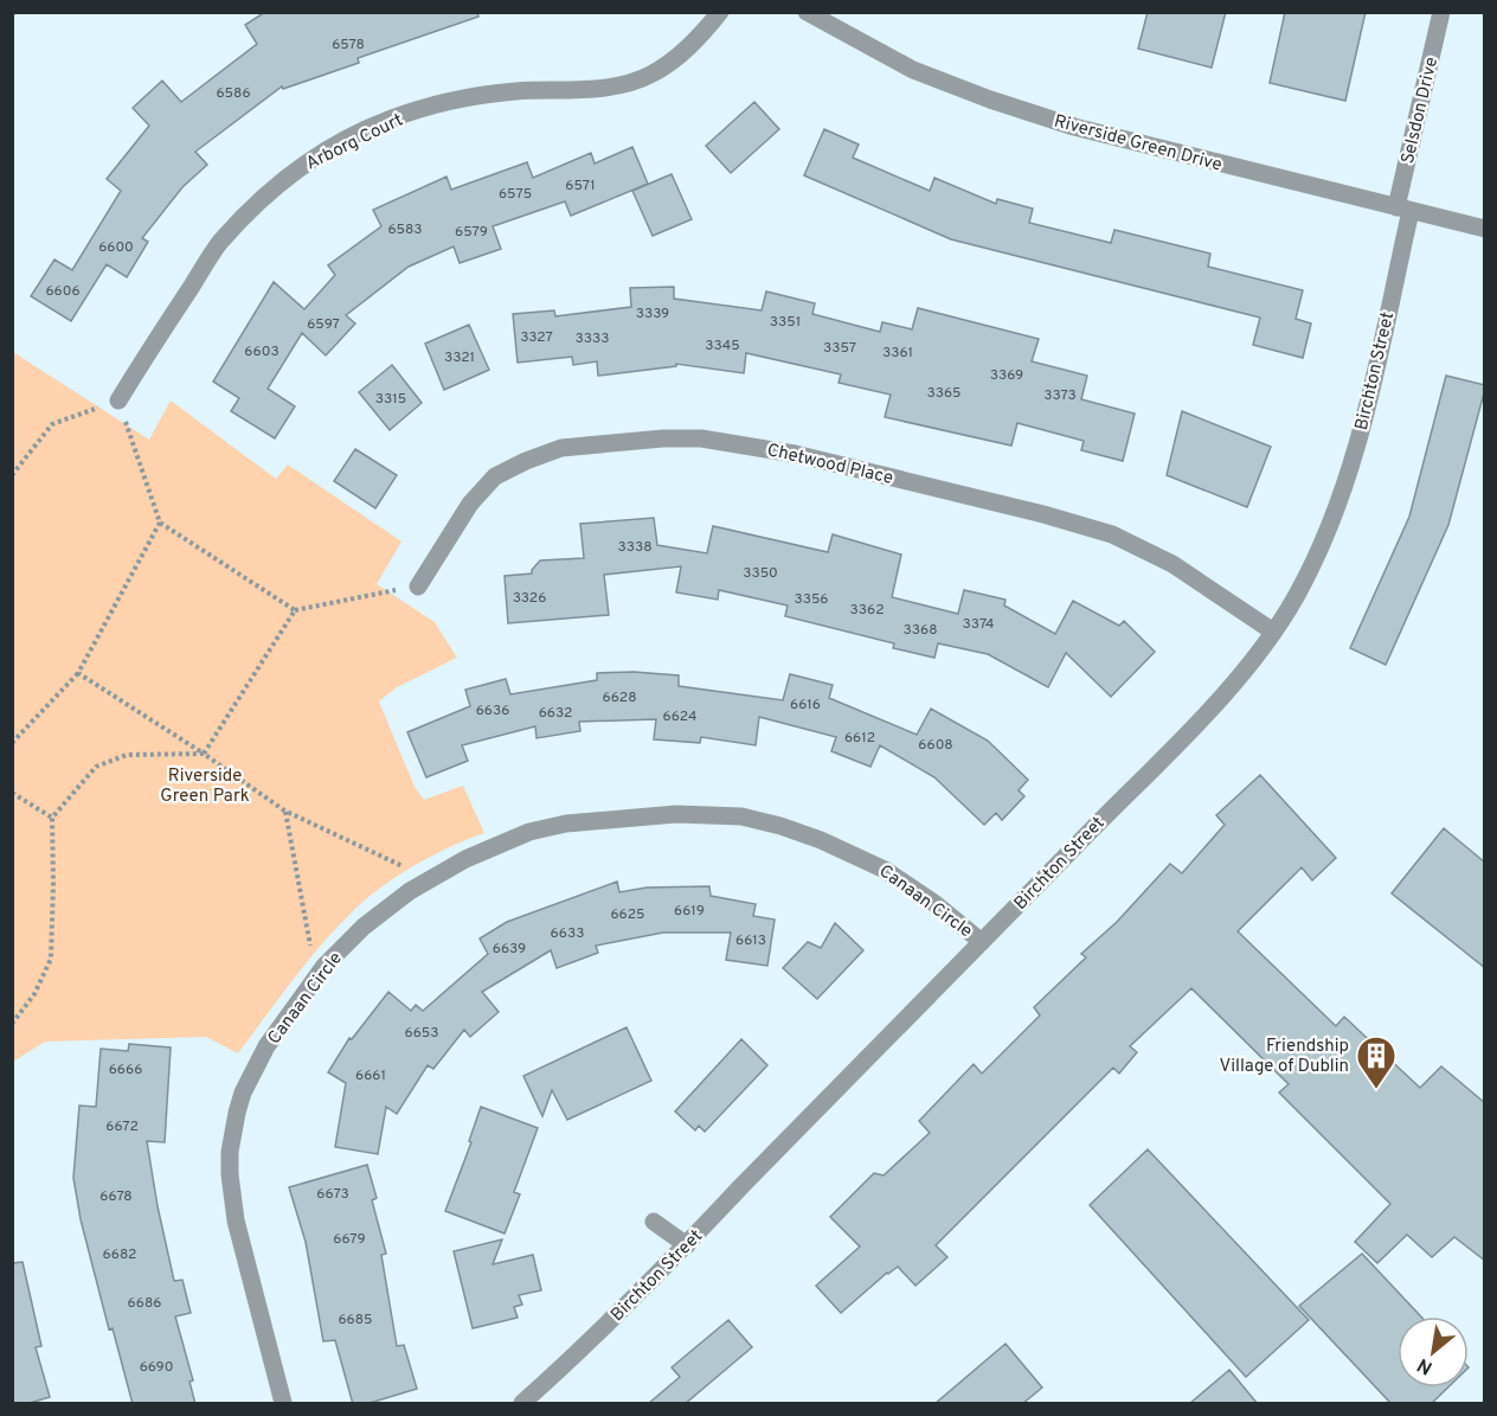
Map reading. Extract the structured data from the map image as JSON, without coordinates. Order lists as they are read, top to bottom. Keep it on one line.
{"streets":{"street":["Selsdon Drive","Arborg Court","Riverside Green Drive","Birchton Street","Chetwood Place","Canaan Circle"]},"crossings":[["Selsdon Drive","Riverside Green Drive"],["Selsdon Drive","Birchton Street"],["Riverside Green Drive","Birchton Street"],["Birchton Street","Chetwood Place"],["Birchton Street","Canaan Circle"]],"parks":["Riverside Green Park"],"places":{"building":["Friendship Village of Dublin"]},"house_numbers":["6578","6586","6571","6575","6583","6579","6600","6606","3339","3351","6597","3327","3333","3345","3357","6603","3361","3321","3369","3365","3373","3315","3338","3350","3326","3356","3362","3374","3368","6628","6616","6636","6632","6624","6612","6608","6619","6625","6633","6613","6639","6653","6666","6661","6672","6673","6678","6679","6682","6686","6685","6690"],"north":"bottom left"}
